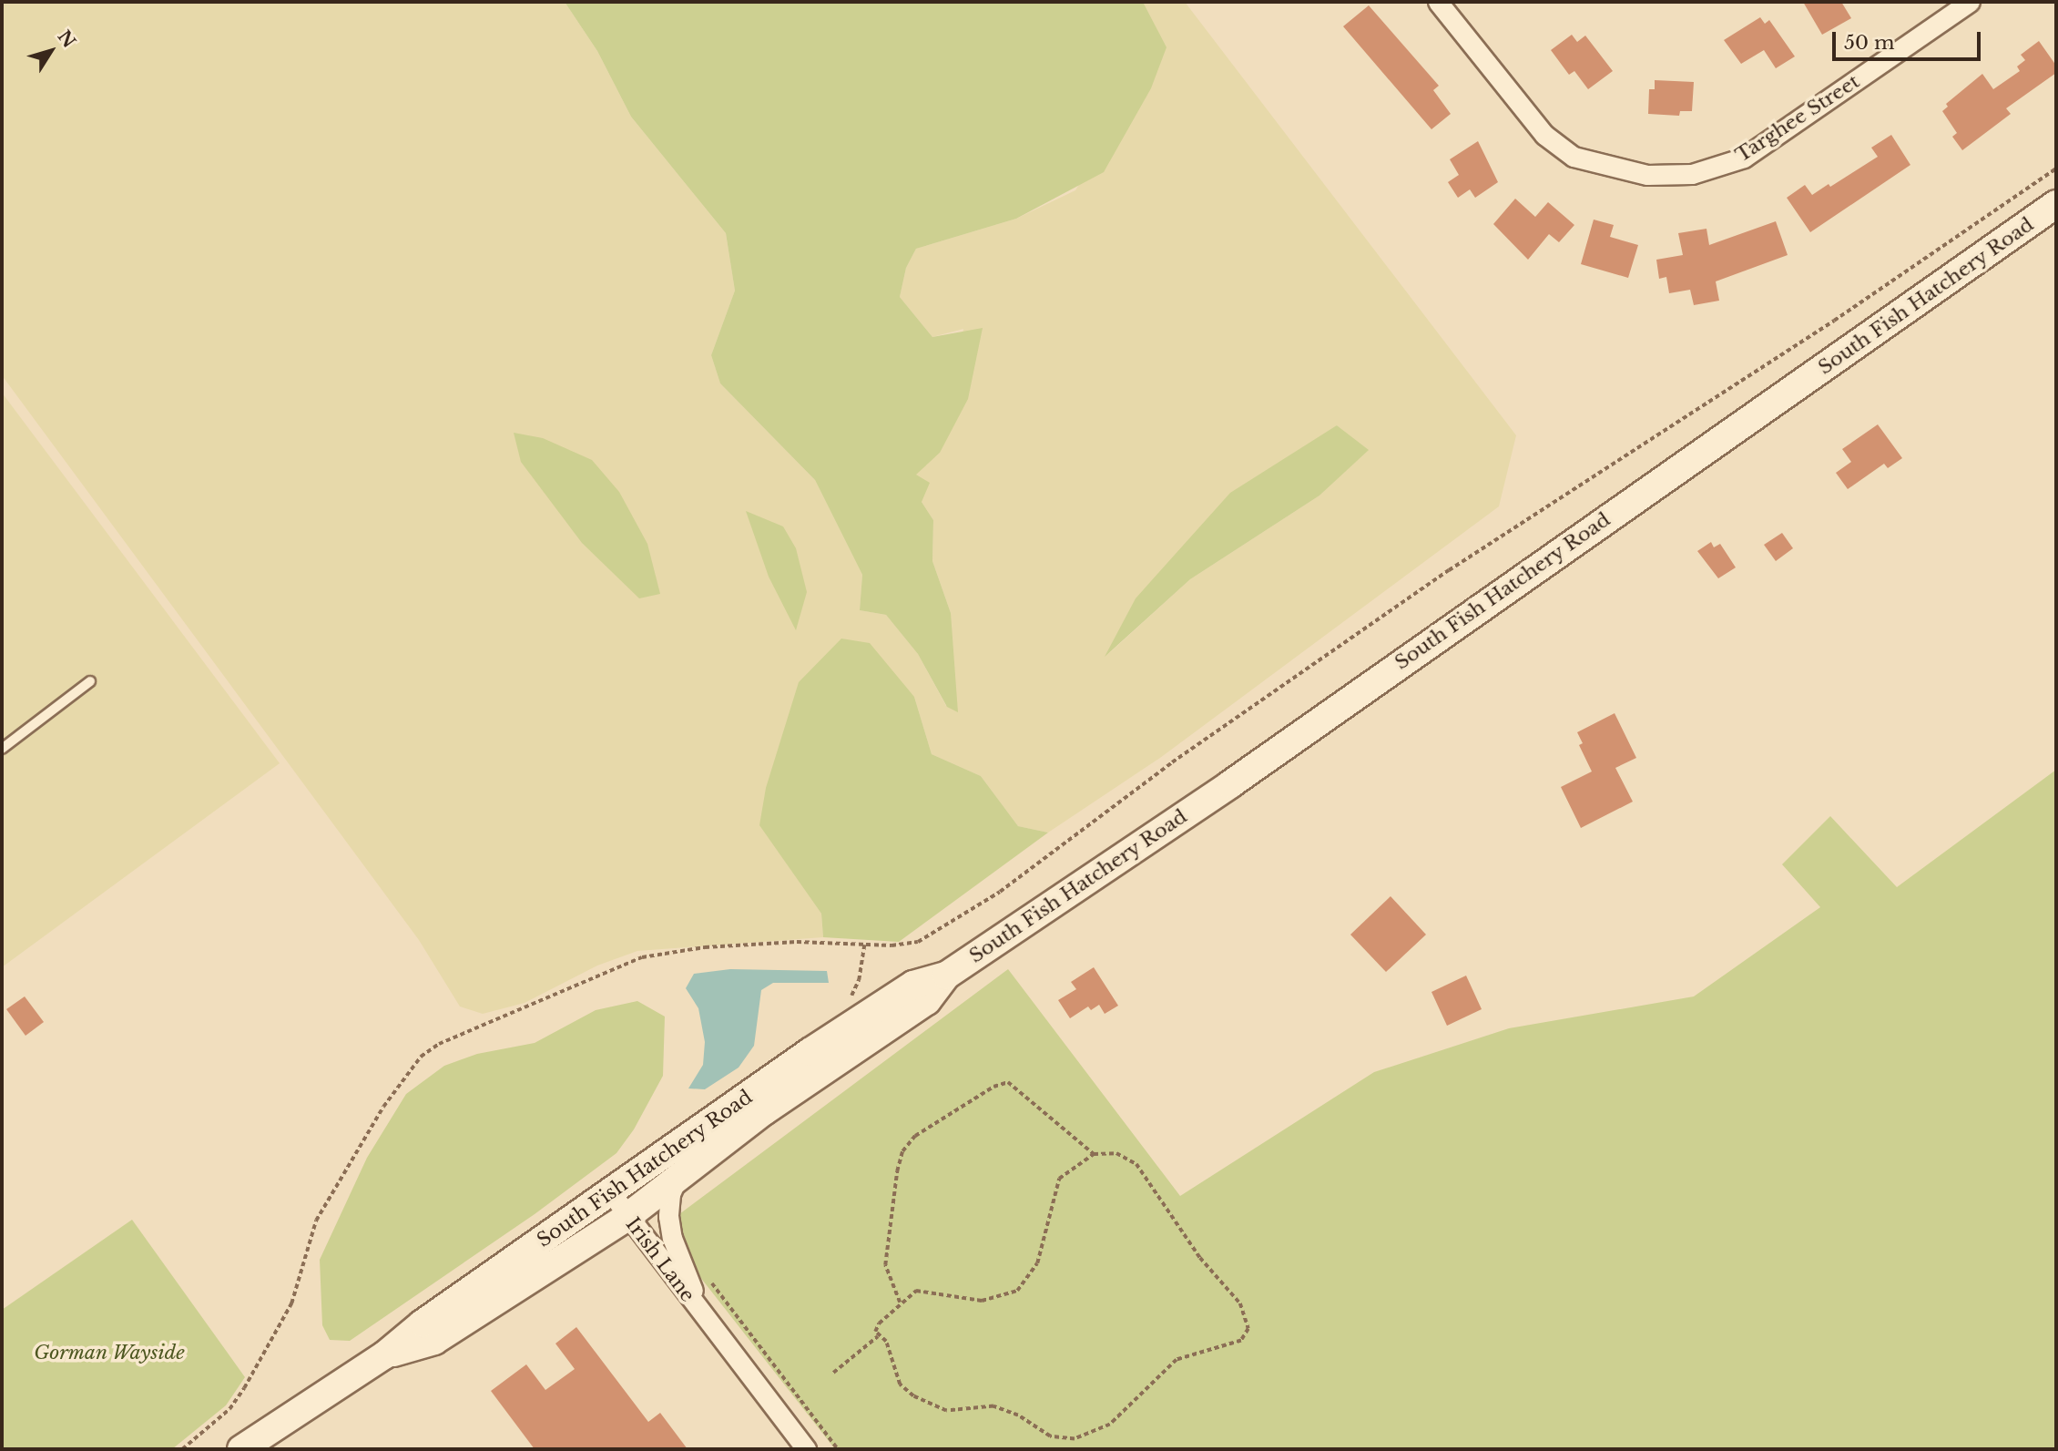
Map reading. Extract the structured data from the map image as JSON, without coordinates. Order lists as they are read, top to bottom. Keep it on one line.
{"streets":{"main road":["South Fish Hatchery Road"],"street":["Targhee Street","Irish Lane"]},"crossings":[["South Fish Hatchery Road","Irish Lane"]],"parks":["Gorman Wayside"],"scale_bar":"50 m","north":"top right"}
